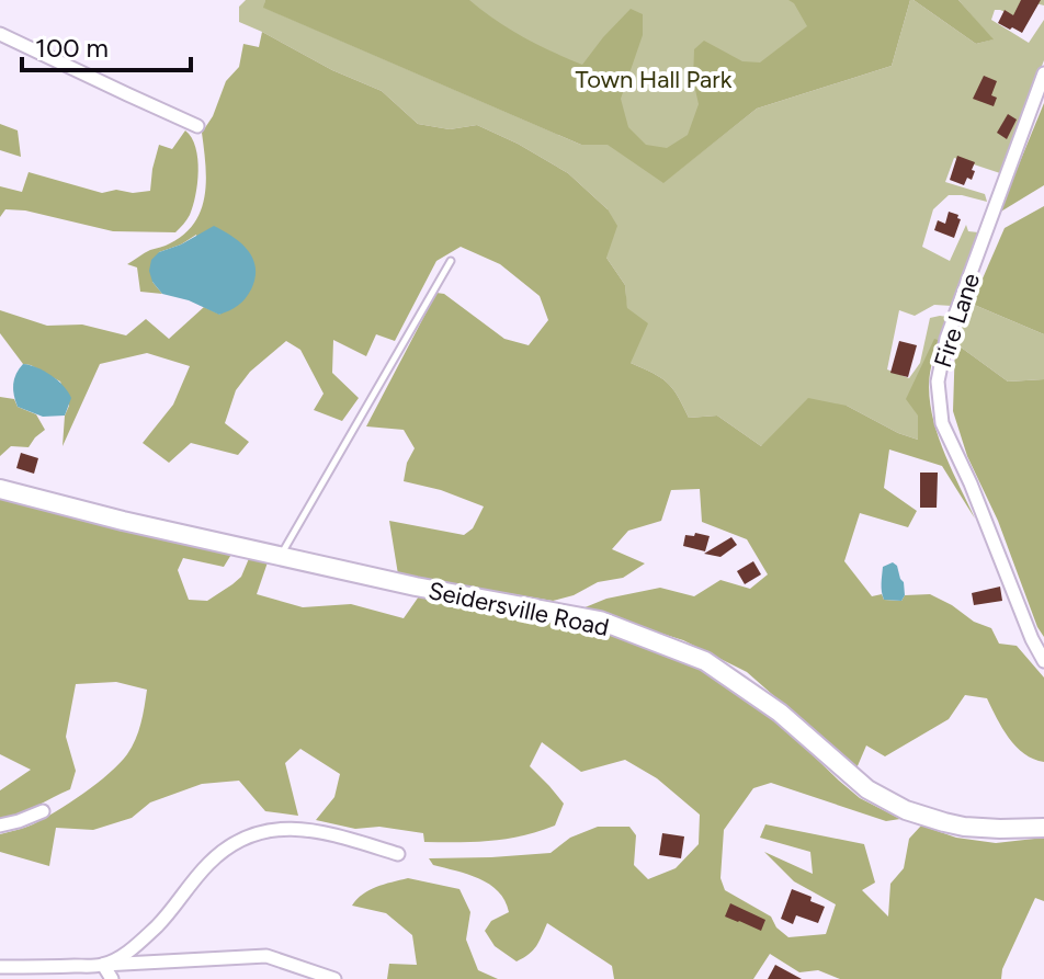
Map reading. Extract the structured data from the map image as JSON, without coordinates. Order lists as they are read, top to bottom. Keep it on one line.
{"streets":{"street":["Fire Lane","Seidersville Road"]},"parks":["Town Hall Park"],"scale_bar":"100 m"}
